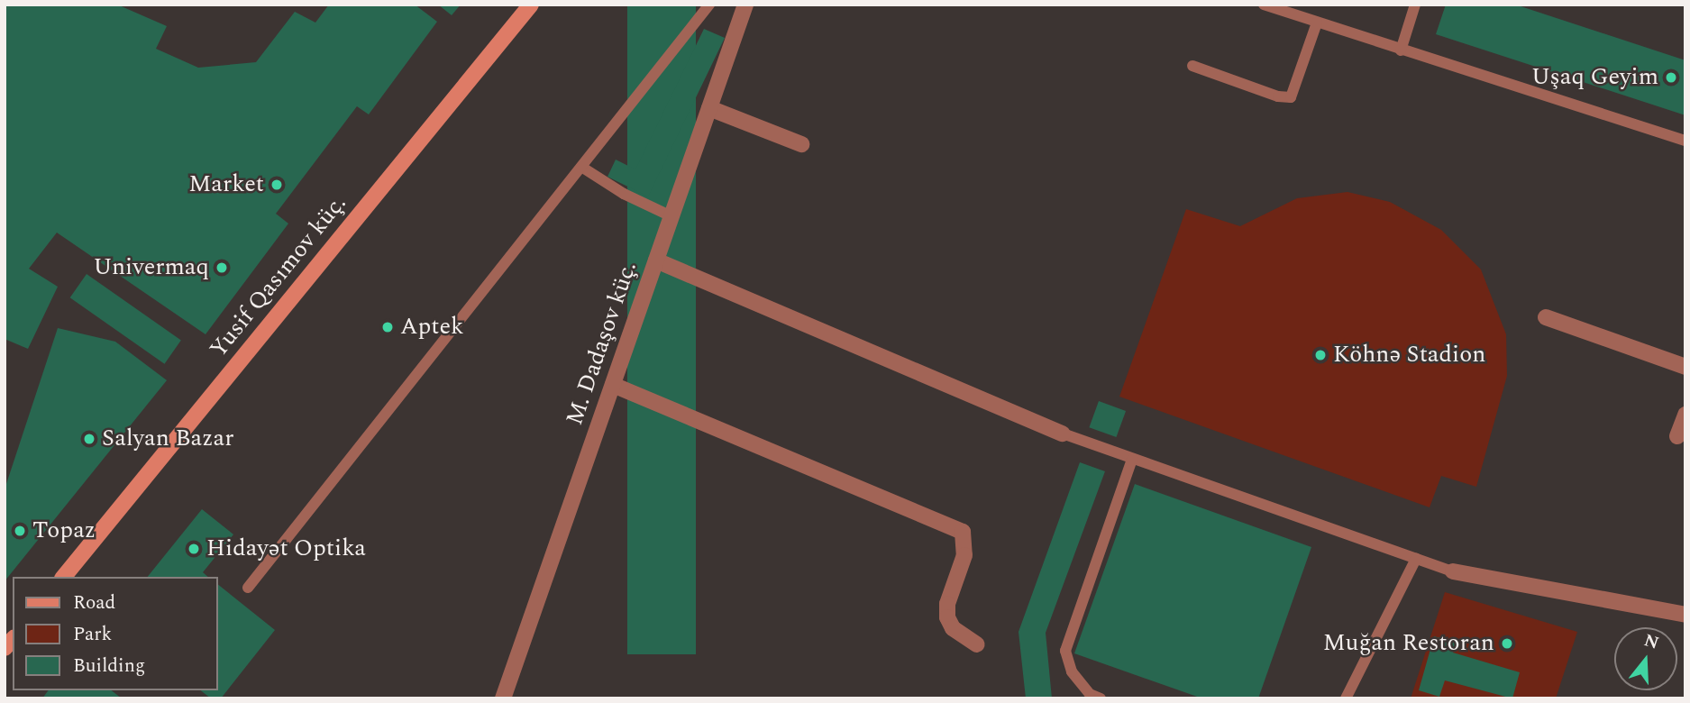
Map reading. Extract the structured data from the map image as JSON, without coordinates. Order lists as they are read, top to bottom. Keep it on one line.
{"streets":{"street":["Yusif Qasımov küç.","M. Dadaşov küç."]},"places":["Uşaq Geyim","Market","Univermaq","Aptek","Köhnə Stadion","Salyan Bazar","Topaz","Hidayət Optika","Muğan Restoran"],"legend":["Road","Park","Building"],"north":"top"}
